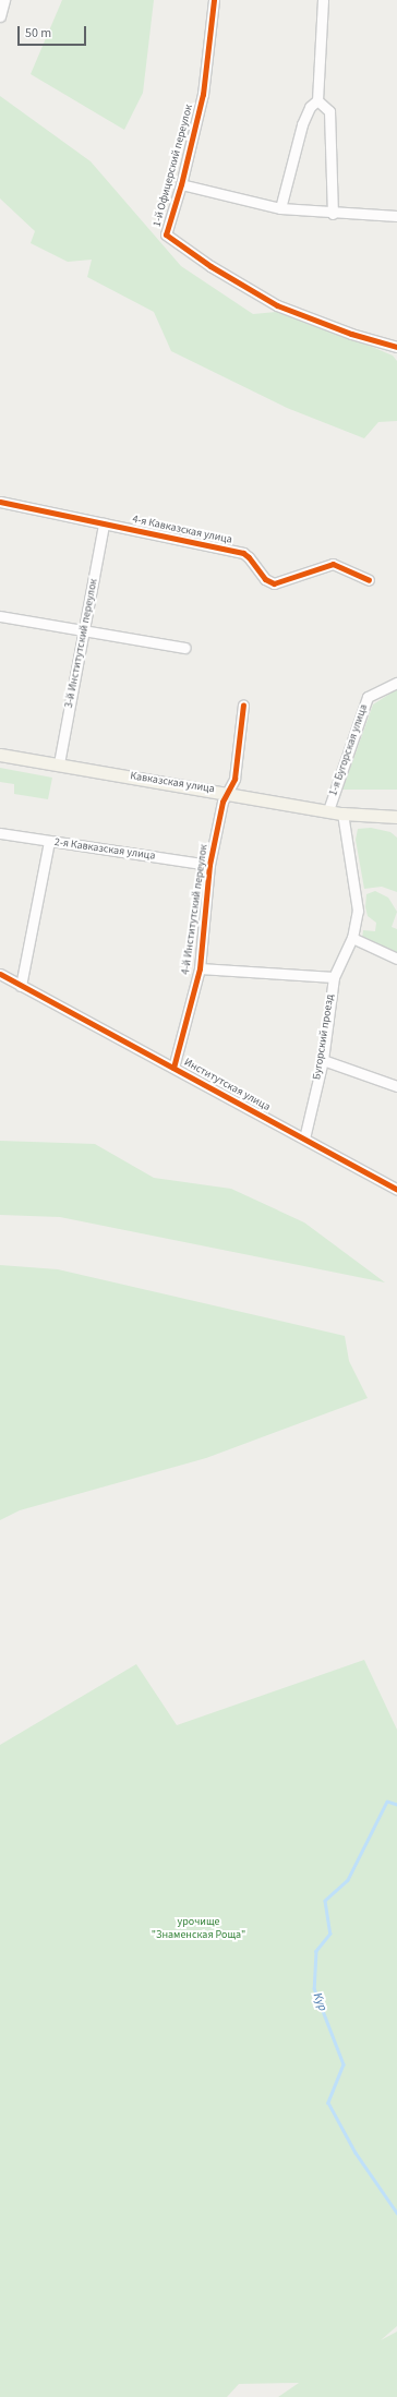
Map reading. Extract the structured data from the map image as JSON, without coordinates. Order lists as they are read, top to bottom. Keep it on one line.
{"streets":{"main road":["Кавказская улица"],"street":["1-й Офицерский переулок","4-я Кавказская улица","3-й Институтский переулок","1-я Бугорская улица","2-я Кавказская улица","4-й Институтский переулок","Бугорский проезд","Институтская улица"]},"crossings":[["4-я Кавказская улица","3-й Институтский переулок"],["3-й Институтский переулок","Кавказская улица"],["1-я Бугорская улица","Кавказская улица"],["1-я Бугорская улица","Бугорский проезд"],["Кавказская улица","4-й Институтский переулок"],["2-я Кавказская улица","4-й Институтский переулок"],["4-й Институтский переулок","Институтская улица"],["Бугорский проезд","Институтская улица"]],"water":["Кур"],"parks":["урочище \"Знаменская Роща\""],"scale_bar":"50 m"}
